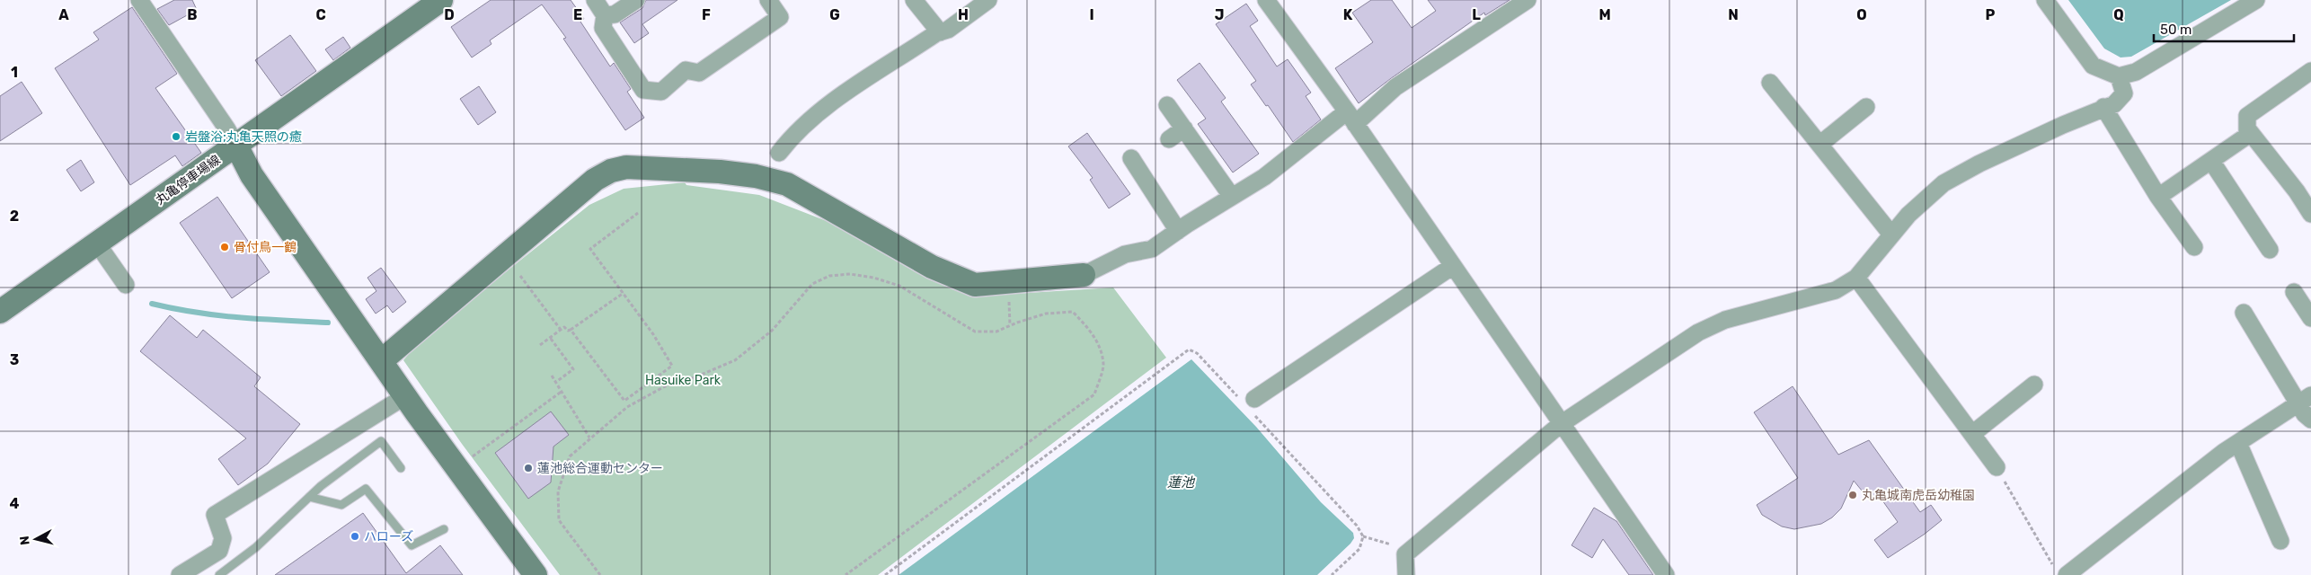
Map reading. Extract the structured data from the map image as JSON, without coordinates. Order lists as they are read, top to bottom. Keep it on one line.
{"streets":{"street":["丸亀停車場線"]},"water":["蓮池"],"parks":["Hasuike Park"],"places":["岩盤浴;丸亀天照の癒","骨付鳥一鶴","蓮池総合運動センター","丸亀城南虎岳幼稚園","ハローズ"],"scale_bar":"50 m","north":"left","grid":{"columns":["A","B","C","D","E","F","G","H","I","J","K","L","M","N","O","P","Q"],"rows":["1","2","3","4"]}}
